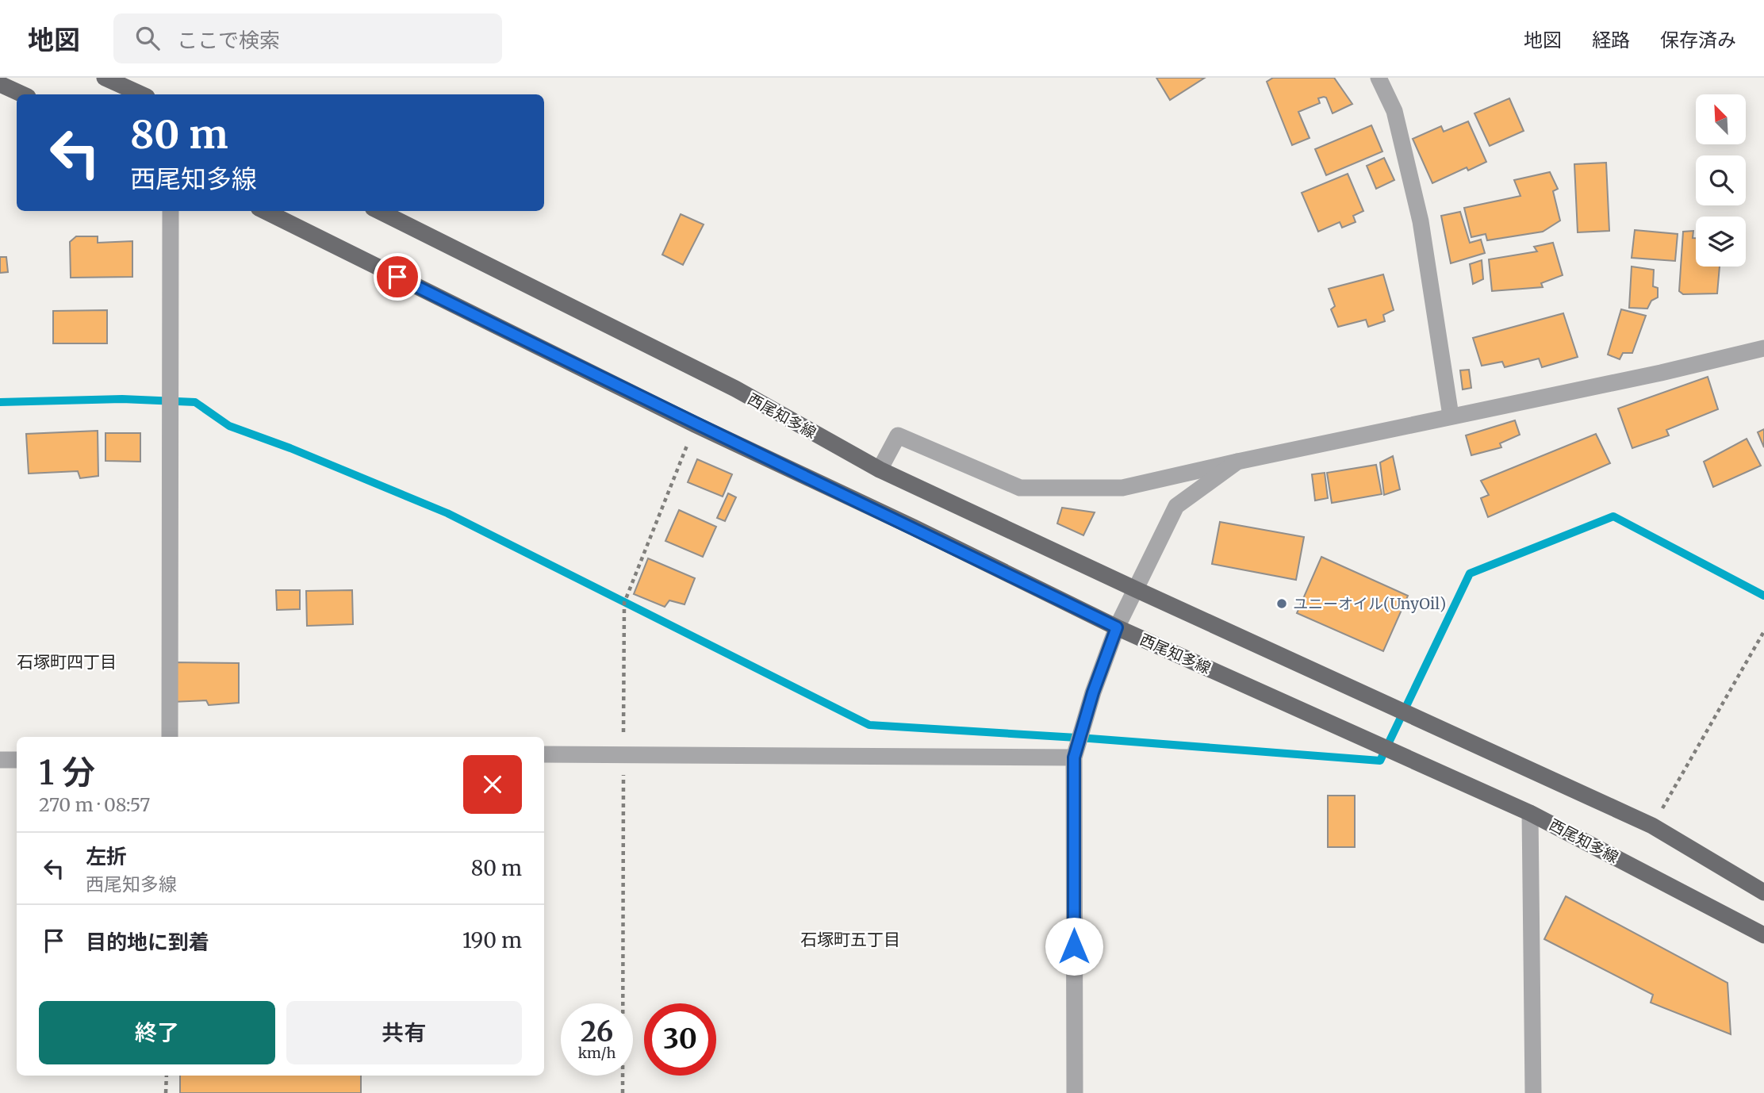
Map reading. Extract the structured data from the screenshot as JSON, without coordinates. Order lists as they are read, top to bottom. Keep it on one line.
{"streets":{"main road":["西尾知多線"]},"districts":["石塚町四丁目","石塚町五丁目"],"places":["ユニーオイル(UnyOil)"],"north":"top left","page":{"header":"地図","search":"ここで検索","nav":["地図","経路","保存済み"],"turn":["80 m","西尾知多線"],"heading":["1 分","270 m · 08:57"],"list":[{"name":"左折","note":"西尾知多線","value":"80 m"},{"name":"目的地に到着","value":"190 m"}],"buttons":["終了","共有"],"speed":"26 km/h","limit":"30"}}
